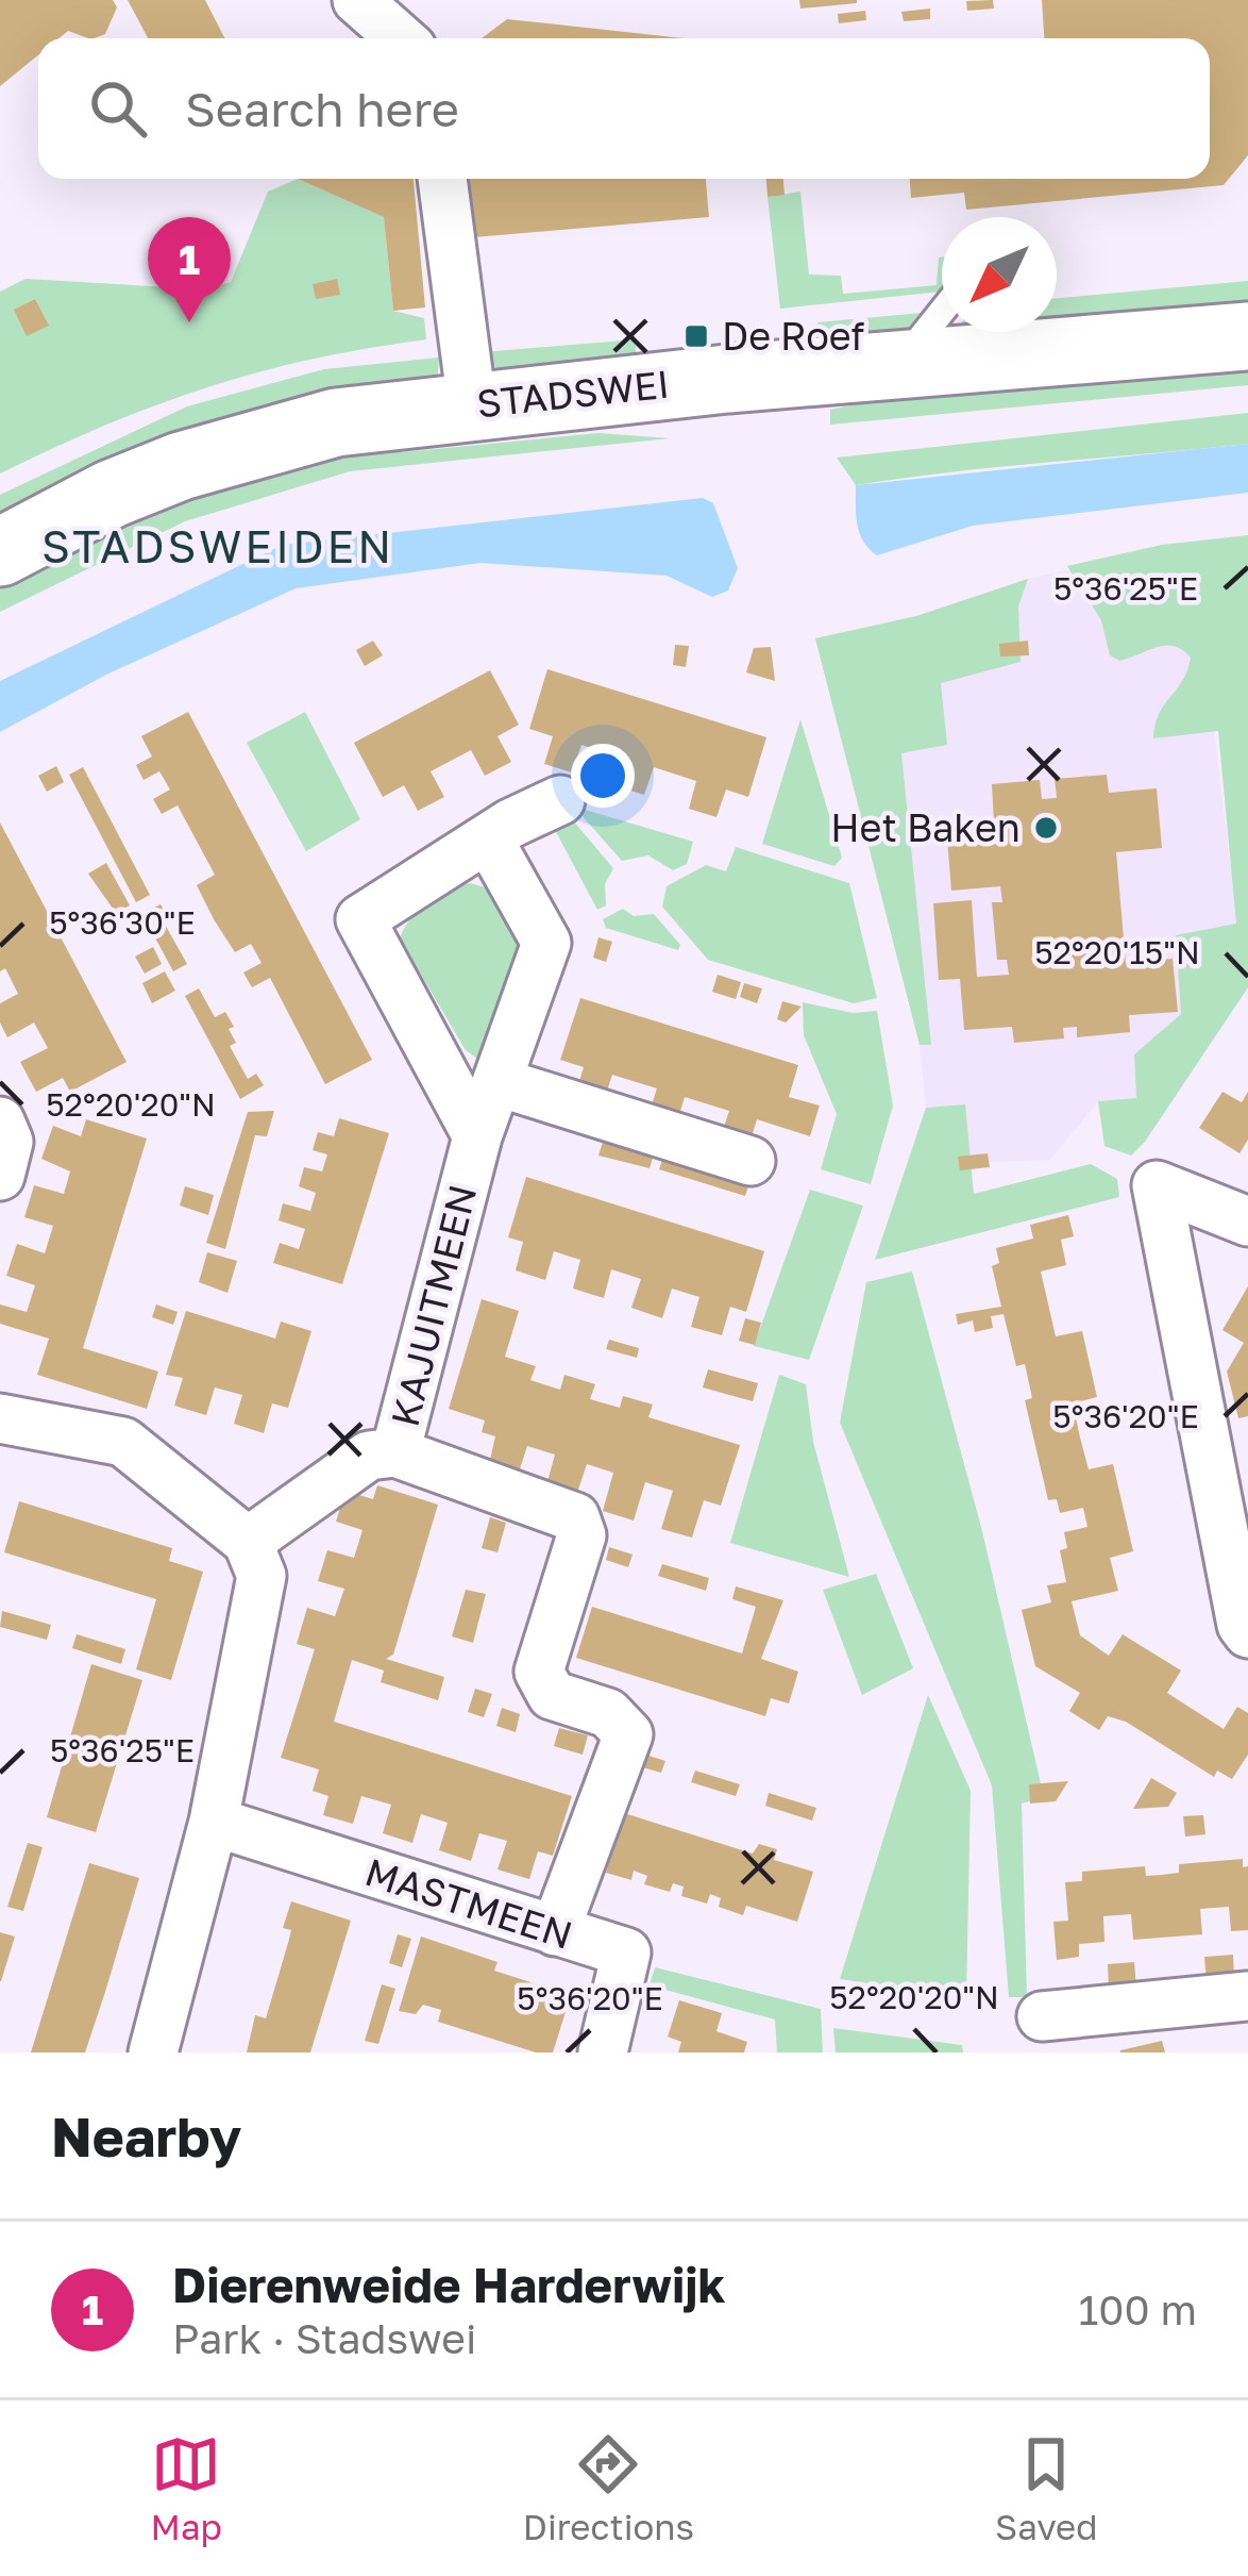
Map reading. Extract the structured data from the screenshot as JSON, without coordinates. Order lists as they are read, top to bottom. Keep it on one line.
{"streets":{"street":["STADSWEI","KAJUITMEEN","MASTMEEN"]},"districts":["STADSWEIDEN"],"places":{"transit":["De Roef"],"other":["Het Baken"]},"north":"bottom left","page":{"search":"Search here","pins":"1","heading":"Nearby","list":[{"mark":"1","name":"Dierenweide Harderwijk","note":"Park · Stadswei","value":"100 m"}],"nav":["Map","Directions","Saved"]},"coordinates":["5°36'25\"E","5°36'30\"E","52°20'15\"N","52°20'20\"N","5°36'20\"E"]}
